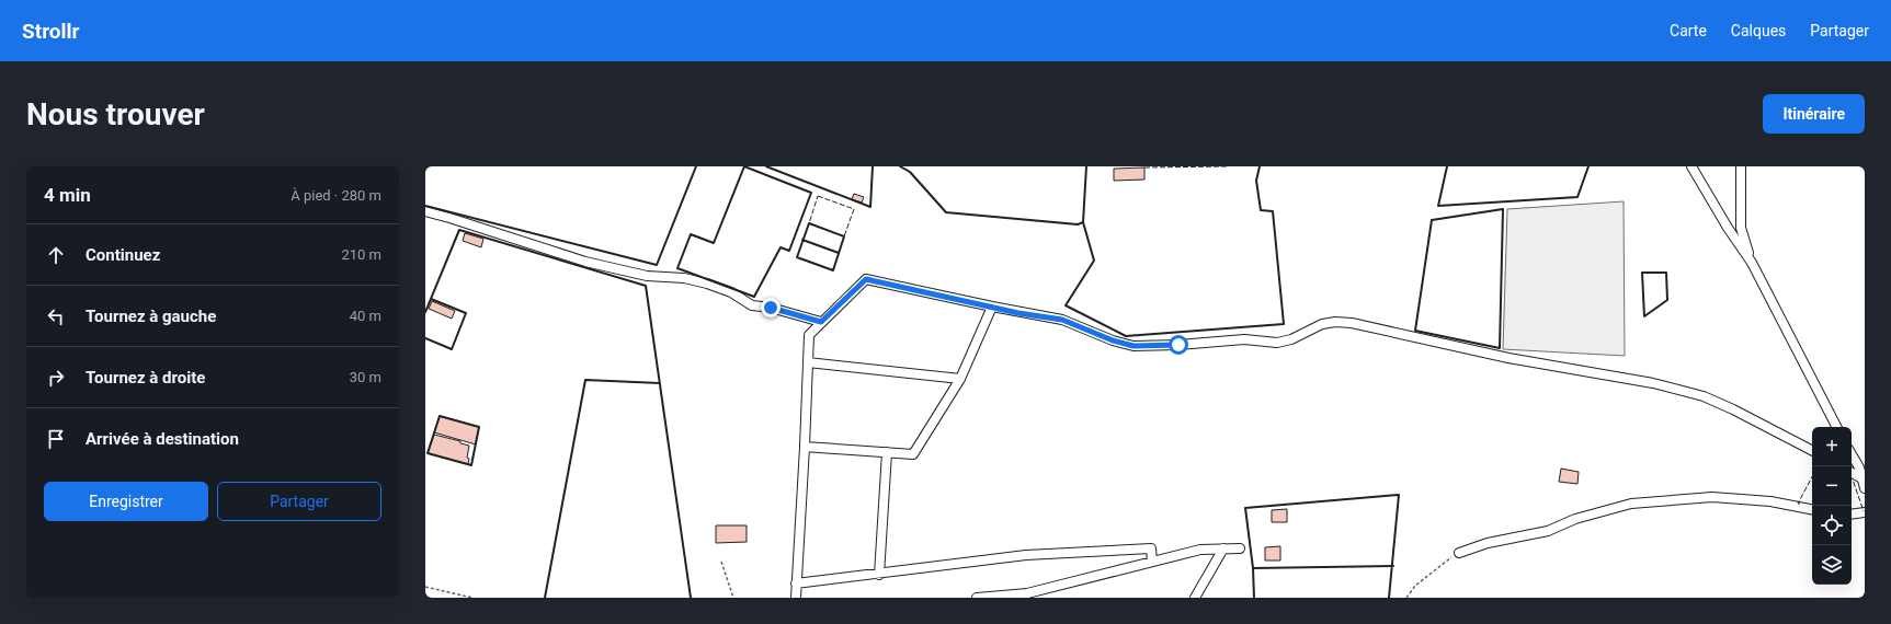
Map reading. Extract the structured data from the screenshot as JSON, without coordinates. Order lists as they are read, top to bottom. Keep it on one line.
{"page":{"header":"Strollr","nav":["Carte","Calques","Partager"],"buttons":["Itinéraire",["Enregistrer","Partager"]],"title":"Nous trouver","heading":["4 min","À pied · 280 m"],"list":[["Continuez","210 m"],["Tournez à gauche","40 m"],["Tournez à droite","30 m"],"Arrivée à destination"],"map_buttons":["+","−"]}}
